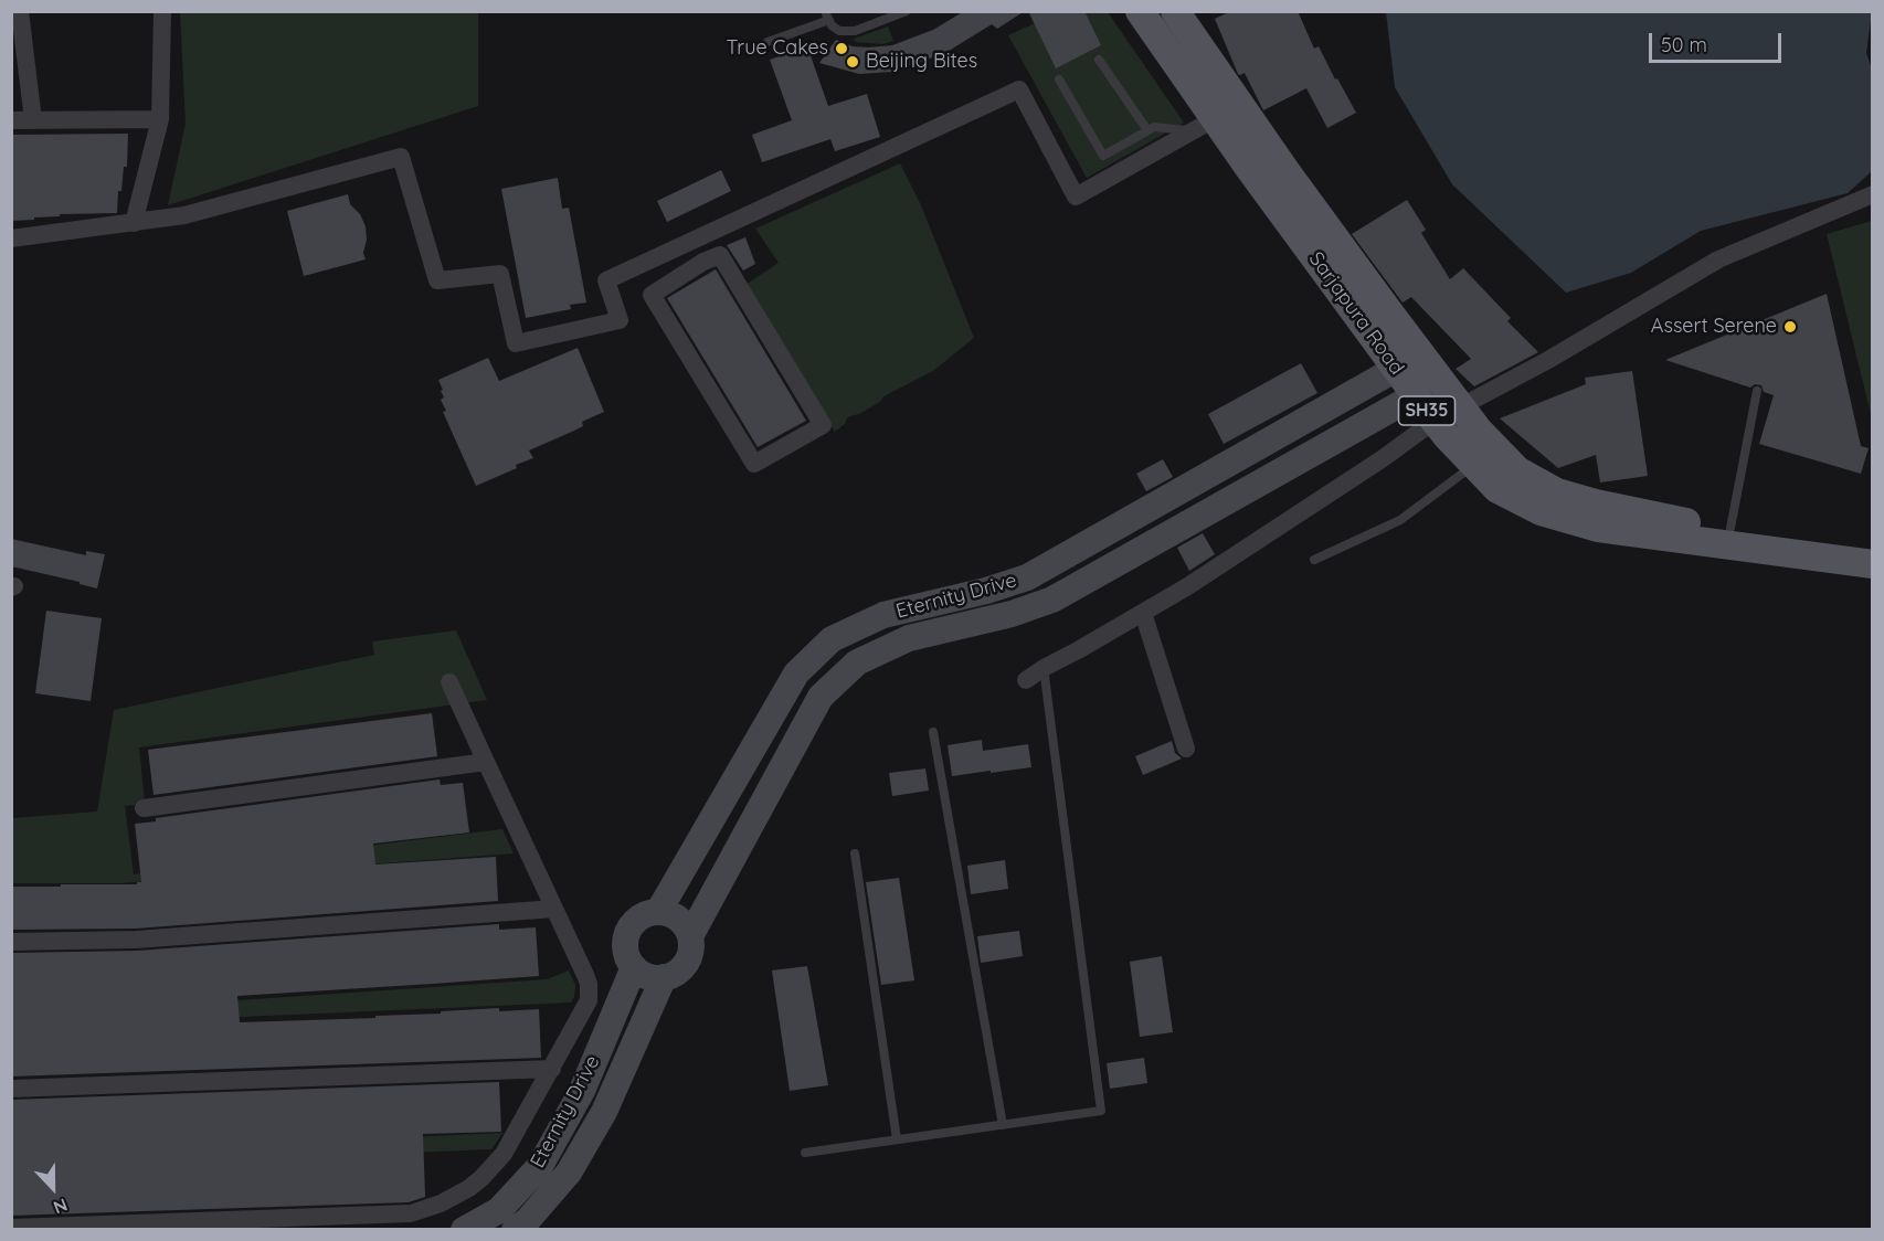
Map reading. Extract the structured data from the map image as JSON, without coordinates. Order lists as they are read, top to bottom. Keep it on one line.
{"streets":{"main road":["Sarjapura Road","SH35"],"street":["Eternity Drive"]},"crossings":[["Sarjapura Road","Eternity Drive"]],"places":["True Cakes","Beijing Bites","Assert Serene"],"scale_bar":"50 m","north":"bottom"}
